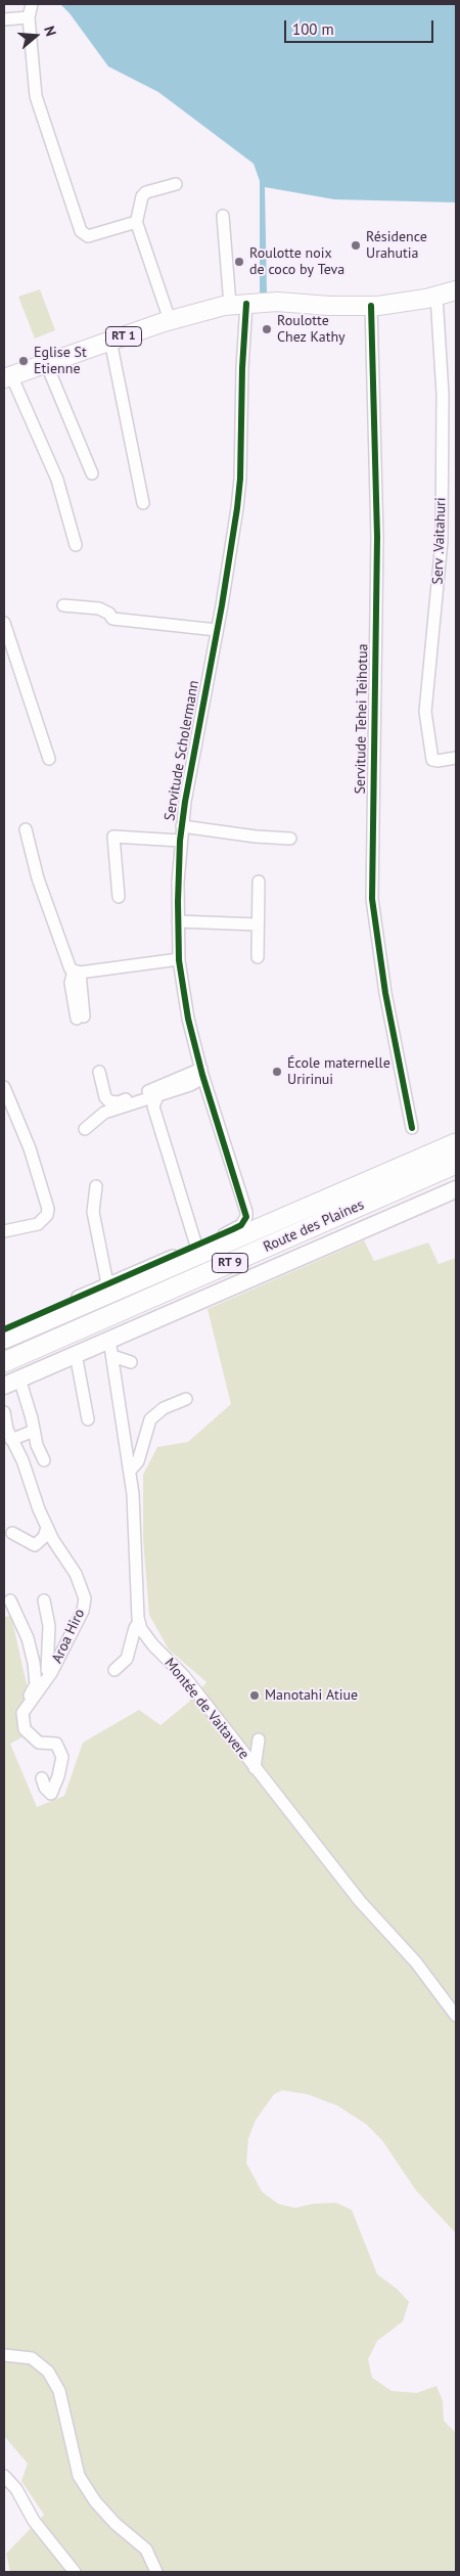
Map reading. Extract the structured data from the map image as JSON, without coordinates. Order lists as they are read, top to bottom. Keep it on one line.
{"streets":{"highway":["Route des Plaines","RT 9"],"main road":["RT 1"],"street":["Serv .Vaitahuri","Servitude Tehei Teihotua","Servitude Scholermann","Aroa Hiro","Montée de Vaitavere"]},"crossings":[["RT 1","Serv .Vaitahuri"],["RT 1","Servitude Tehei Teihotua"],["RT 1","Servitude Scholermann"]],"places":["Résidence Urahutia","Roulotte noix de coco by Teva","Roulotte Chez Kathy","Eglise St Etienne","École maternelle Uririnui","Manotahi Atiue"],"scale_bar":"100 m","north":"right"}
